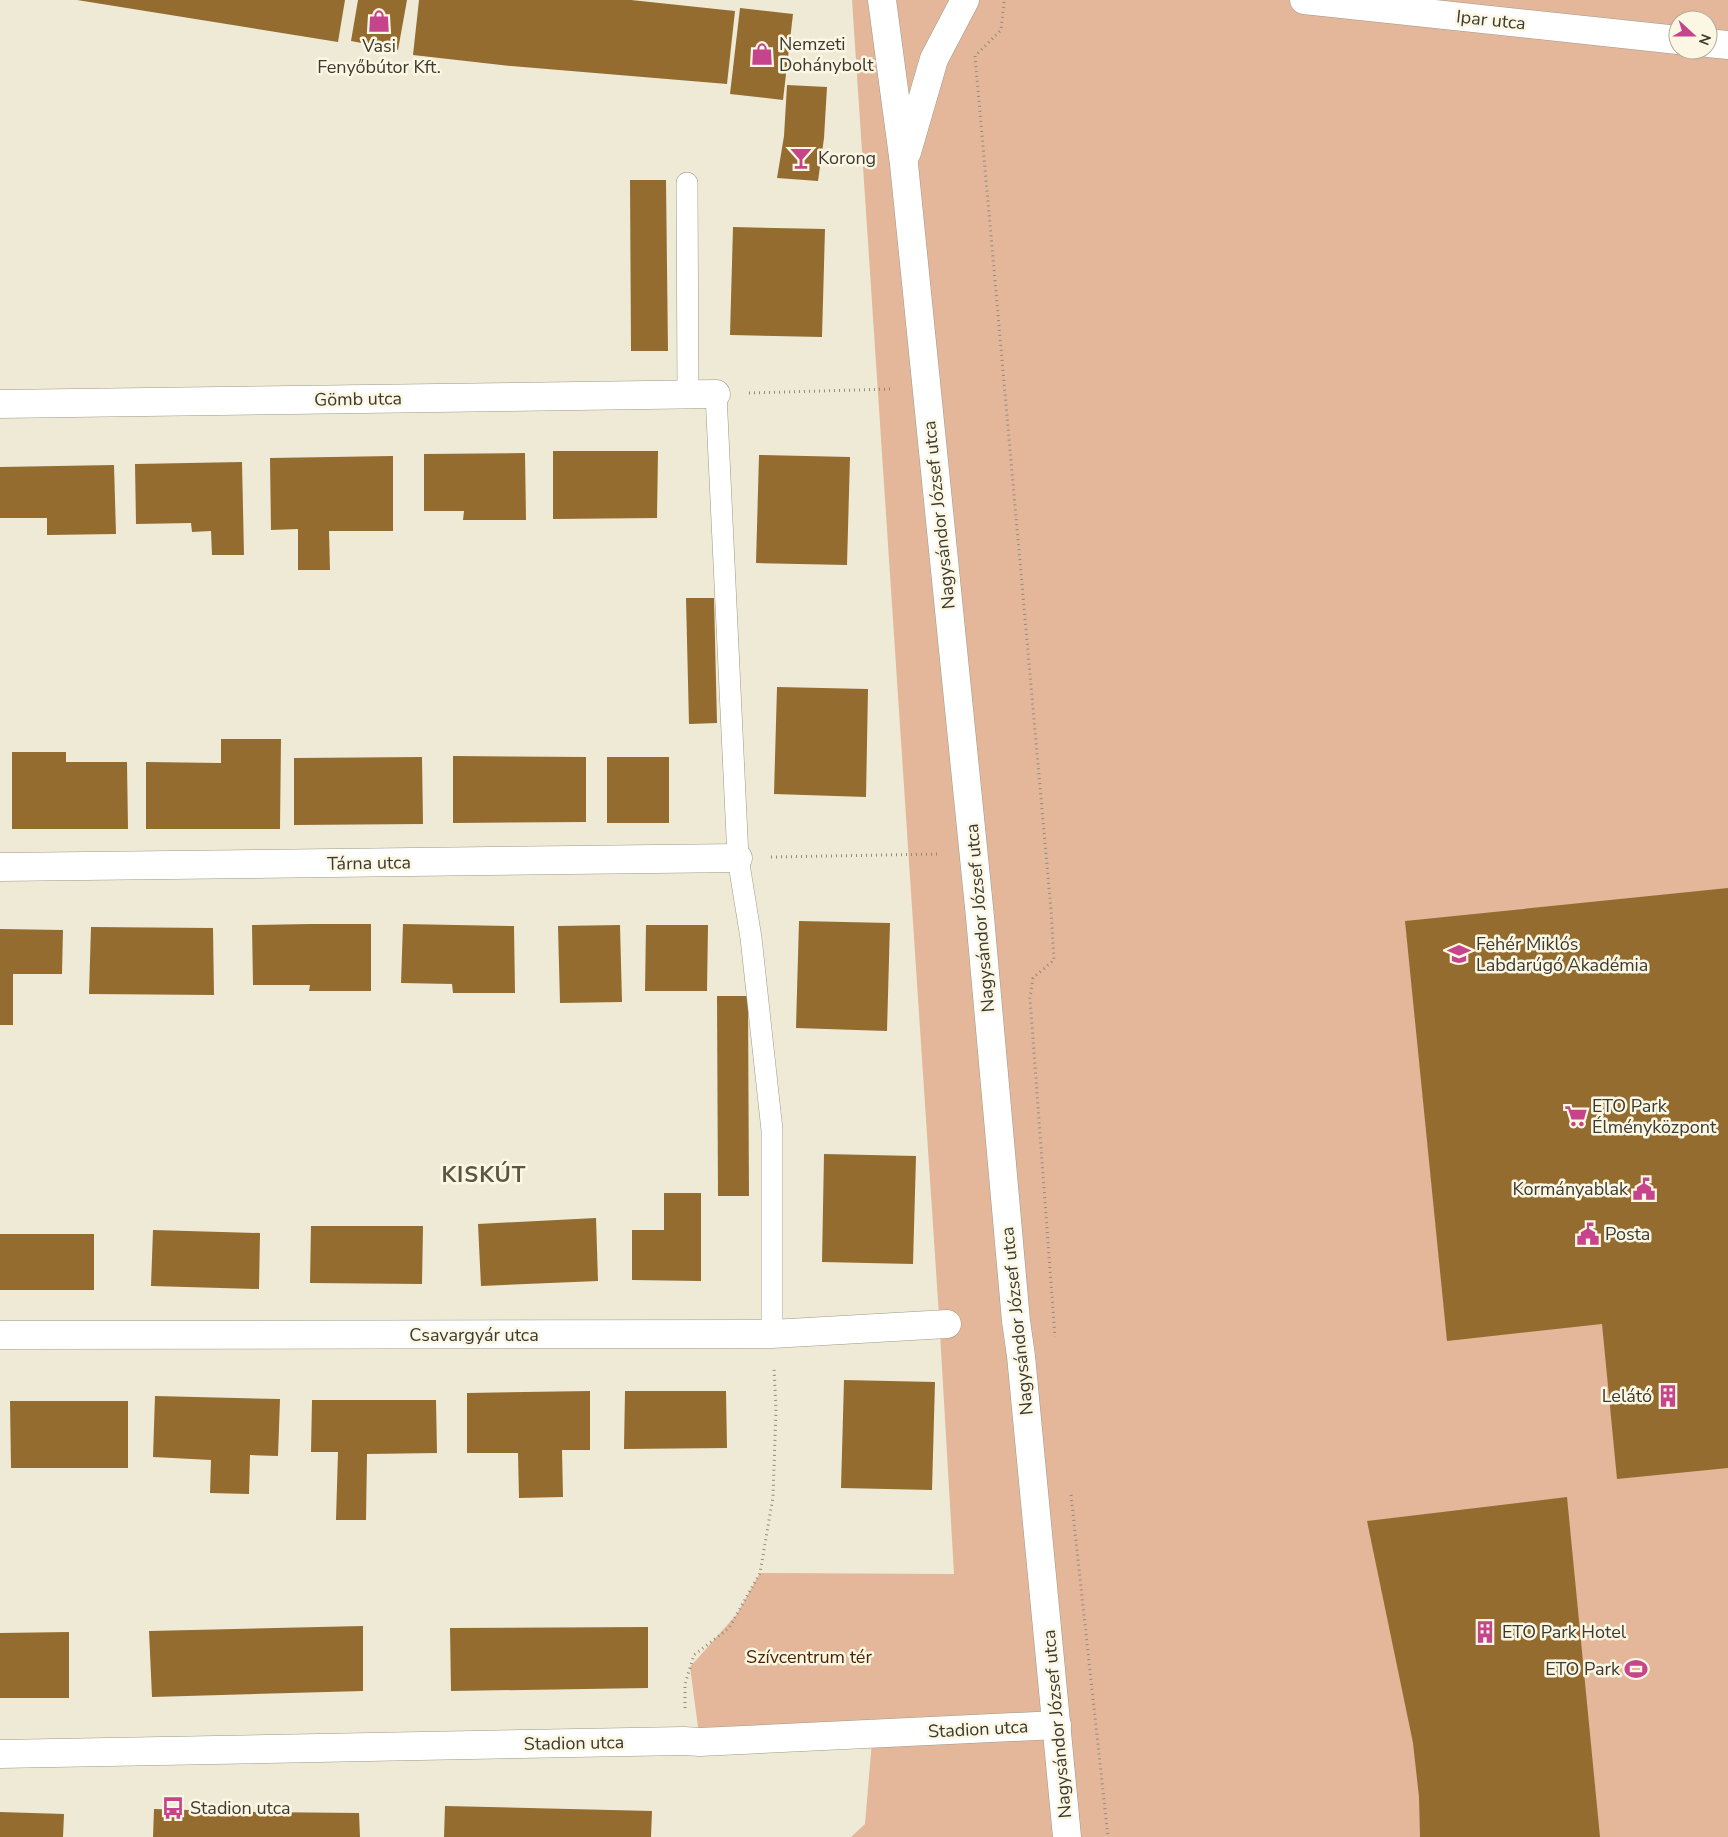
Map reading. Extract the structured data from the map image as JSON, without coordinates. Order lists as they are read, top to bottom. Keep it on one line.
{"streets":{"street":["Ipar utca","Gömb utca","Nagysándor József utca","Tárna utca","Csavargyár utca","Stadion utca"]},"crossings":[["Nagysándor József utca","Stadion utca"]],"districts":["KISKÚT"],"parks":["Szívcentrum tér"],"places":{"shop":["Vasi Fenyőbútor Kft.","Nemzeti Dohánybolt"],"bar":["Korong"],"school or university":["Fehér Miklós Labdarúgó Akadémia"],"supermarket":["ETO Park Élményközpont"],"public building":["Kormányablak","Posta"],"building":["Lelátó","ETO Park Hotel"],"sports":["ETO Park"],"bus stop":["Stadion utca"]},"north":"right"}
